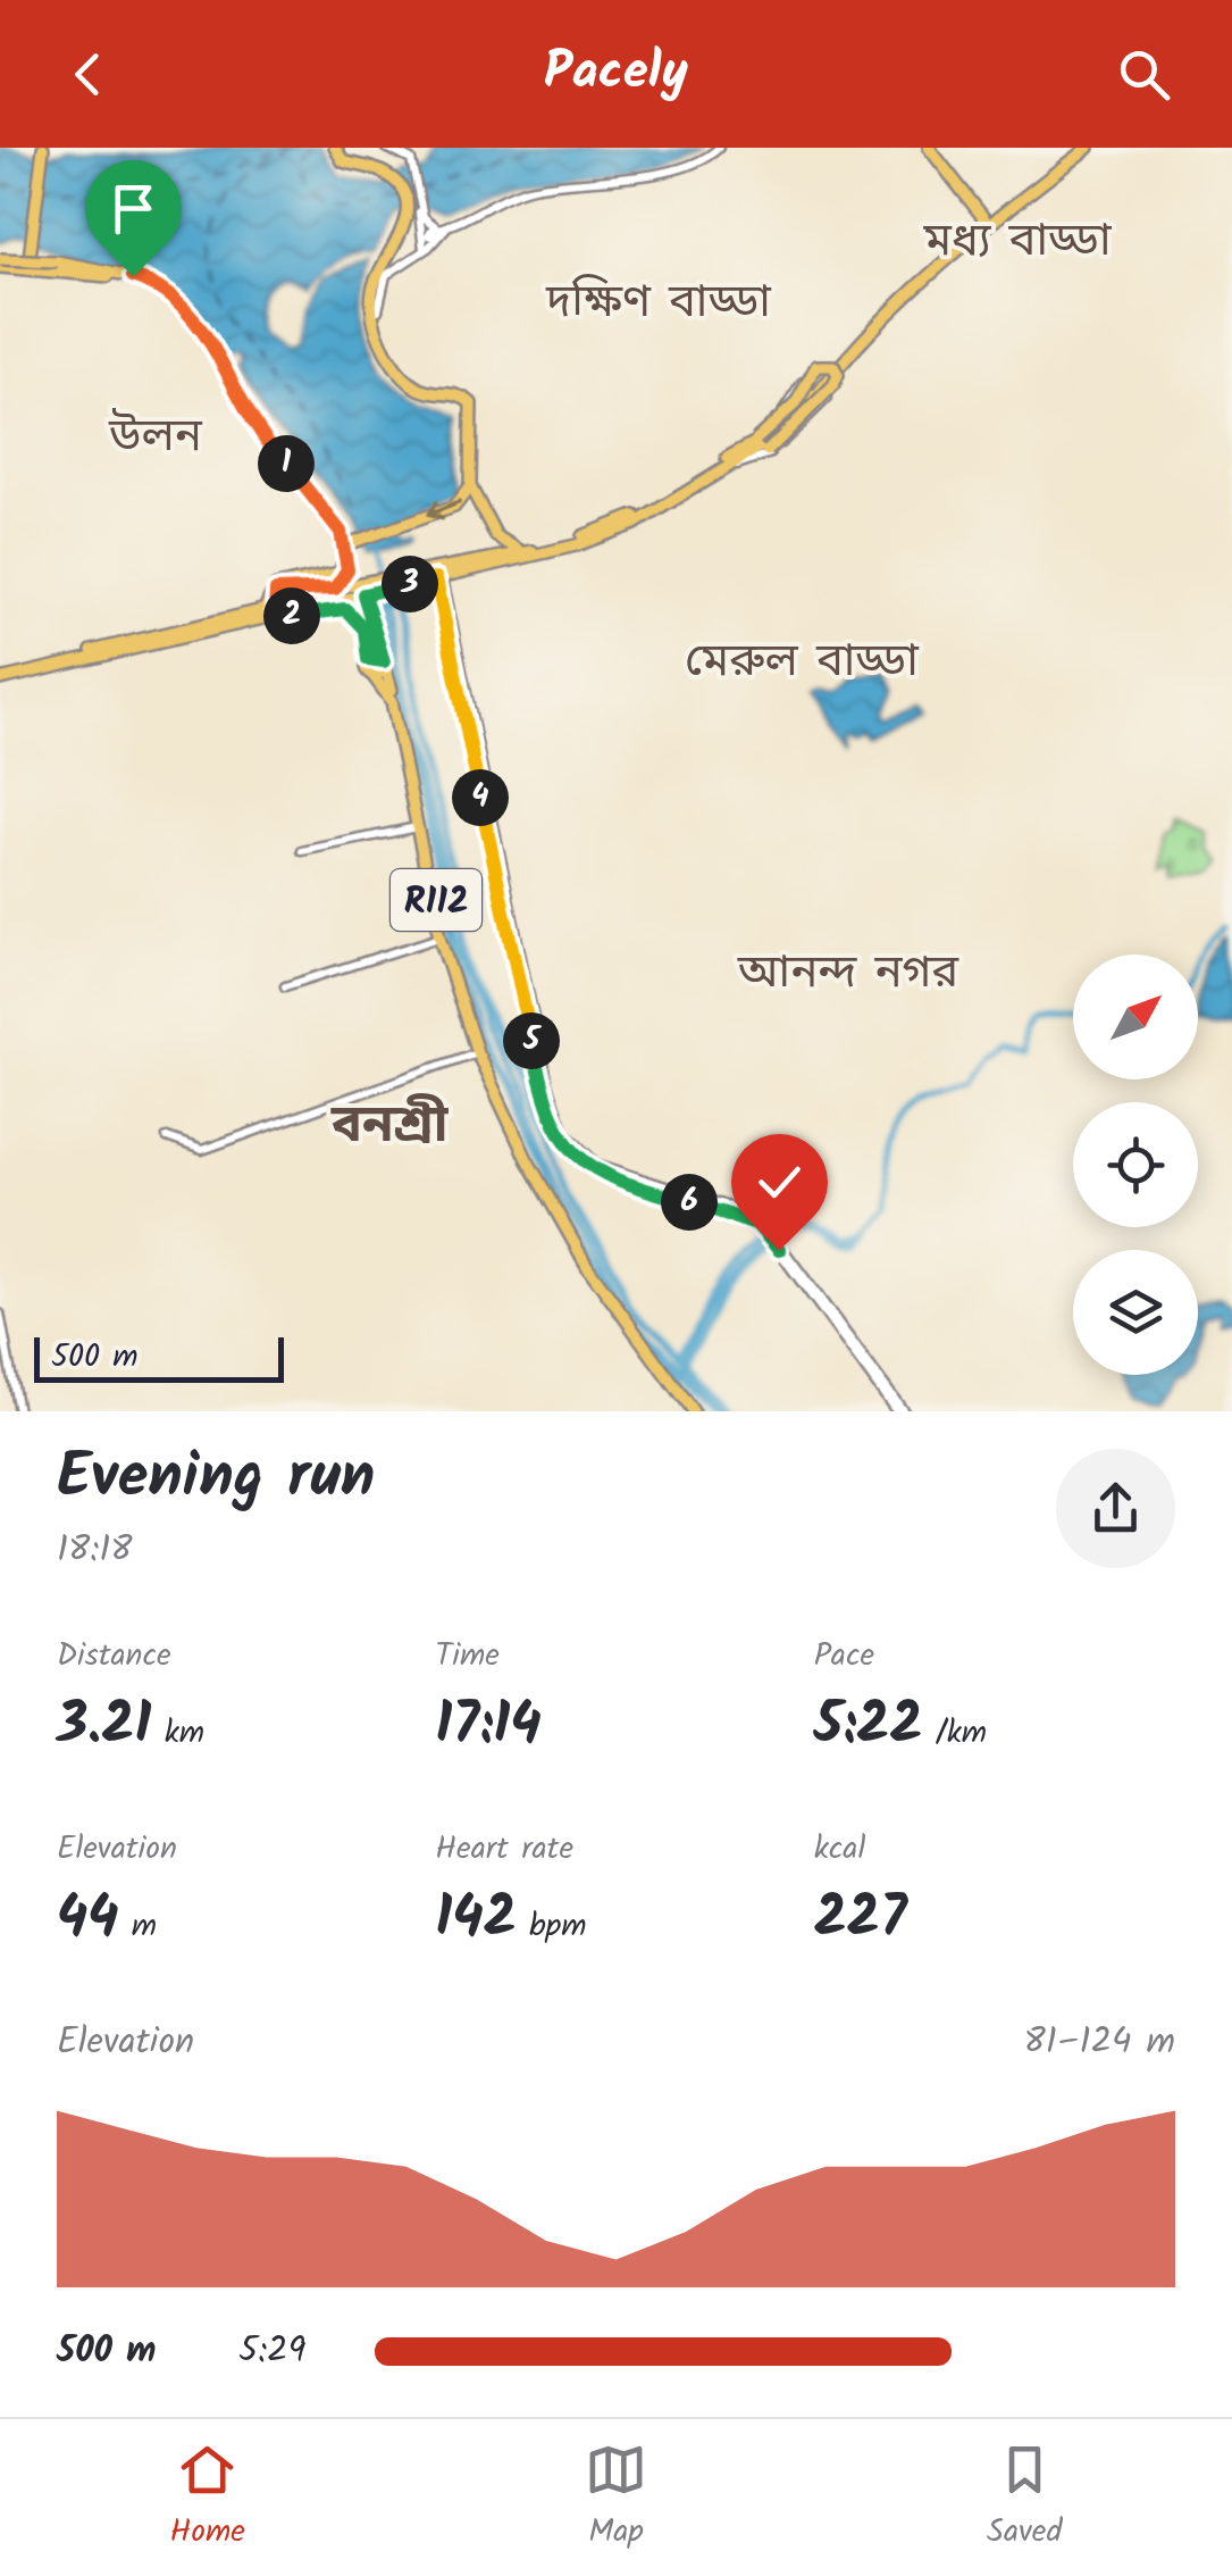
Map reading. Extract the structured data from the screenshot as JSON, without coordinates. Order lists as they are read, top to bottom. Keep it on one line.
{"streets":{"main road":["R112"]},"districts":["মধ্য বাড্ডা","দক্ষিণ বাড্ডা","উলন","মেরুল বাড্ডা","আনন্দ নগর","বনশ্রী"],"scale_bar":"500 m","north":"top right","page":{"header":"Pacely","pins":["1","3","2","4","5","6"],"scale":"500 m","heading":["Evening run","18:18"],"stats":[["Distance","3.21 km"],["Time","17:14"],["Pace","5:22 /km"],["Elevation","44 m"],["Heart rate","142 bpm"],["kcal","227"]],"chart":["Elevation","81–124 m"],"list":[{"name":"500 m","note":"5:29"}],"tabs":["Home","Map","Saved"]}}
